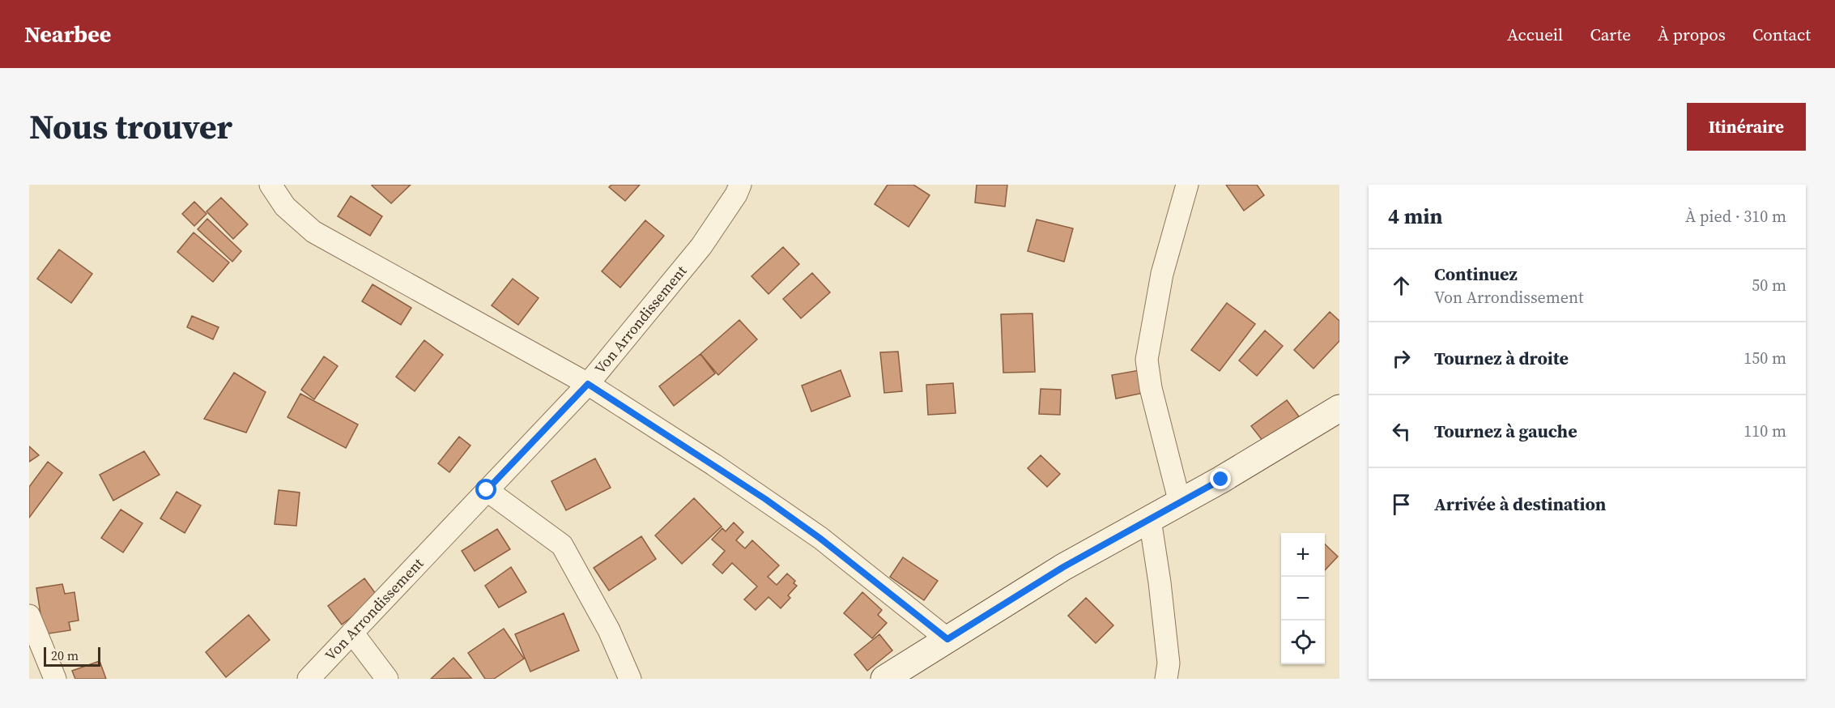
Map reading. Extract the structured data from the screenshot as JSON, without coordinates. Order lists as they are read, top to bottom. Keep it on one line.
{"streets":{"street":["Von Arrondissement"]},"scale_bar":"20 m","page":{"header":"Nearbee","nav":["Accueil","Carte","À propos","Contact"],"title":"Nous trouver","buttons":"Itinéraire","heading":["4 min","À pied · 310 m"],"list":[["Continuez","Von Arrondissement","50 m"],["Tournez à droite","150 m"],["Tournez à gauche","110 m"],"Arrivée à destination"],"map_buttons":["+","−"],"scale":"20 m"}}
